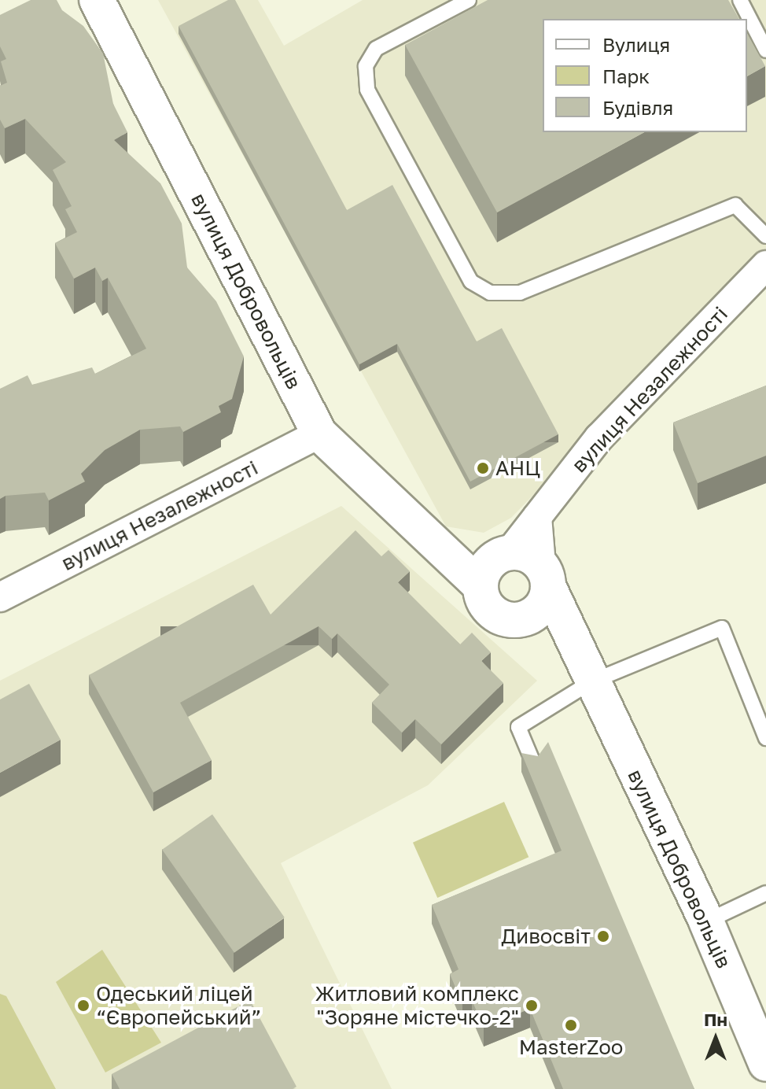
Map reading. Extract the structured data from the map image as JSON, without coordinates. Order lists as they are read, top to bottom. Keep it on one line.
{"streets":{"street":["вулиця Добровольців","вулиця Незалежності"]},"crossings":[["вулиця Добровольців","вулиця Незалежності"]],"places":["АНЦ","Дивосвіт","Одеський ліцей “Європейський”","Житловий комплекс \"Зоряне містечко-2\"","MasterZoo"],"legend":["Вулиця","Парк","Будівля"],"north":"top"}
